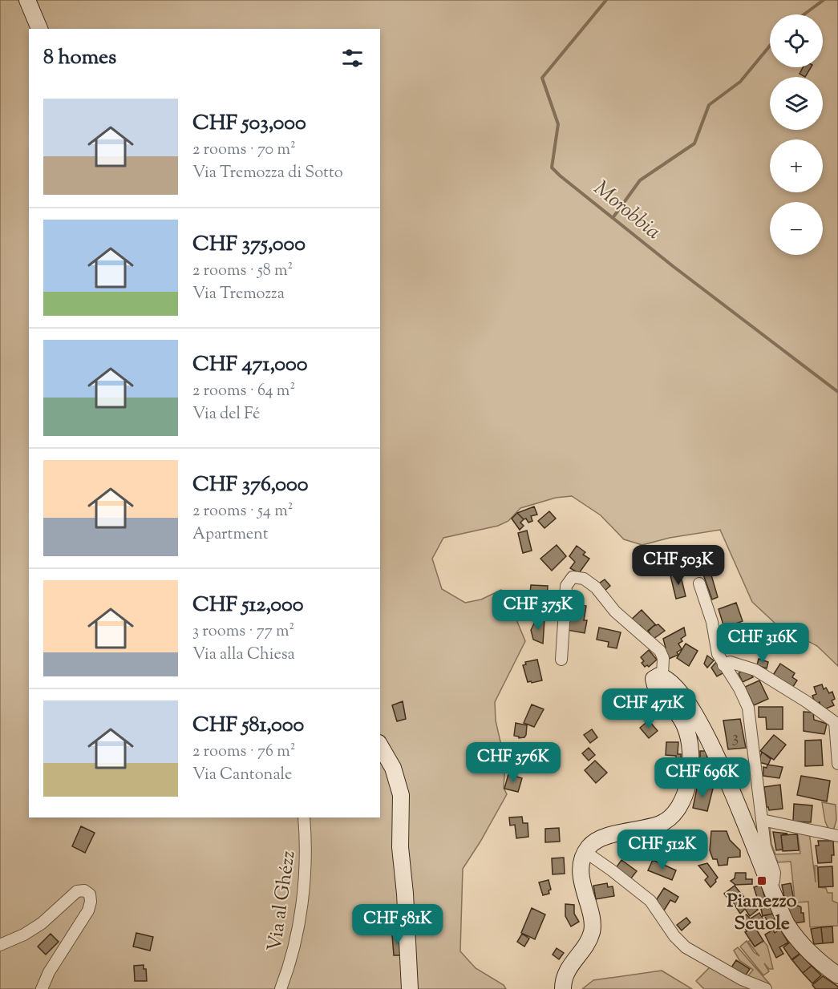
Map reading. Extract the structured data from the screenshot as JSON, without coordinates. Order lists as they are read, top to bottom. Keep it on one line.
{"streets":{"street":["Via al Ghézz"]},"water":["Morobbia"],"places":{"transit":["Pianezzo Scuole"]},"house_numbers":["3"],"page":{"map_buttons":["+","−"],"heading":"8 homes","list":[{"name":"CHF 503,000","note":"2 rooms · 70 m² · Via Tremozza di Sotto"},{"name":"CHF 375,000","note":"2 rooms · 58 m² · Via Tremozza"},{"name":"CHF 471,000","note":"2 rooms · 64 m² · Via del Fé"},{"name":"CHF 376,000","note":"2 rooms · 54 m² · Apartment"},{"name":"CHF 512,000","note":"3 rooms · 77 m² · Via alla Chiesa"},{"name":"CHF 581,000","note":"2 rooms · 76 m² · Via Cantonale"}],"price":["CHF 503K","CHF 375K","CHF 316K","CHF 471K","CHF 376K","CHF 696K","CHF 512K","CHF 581K"]}}
